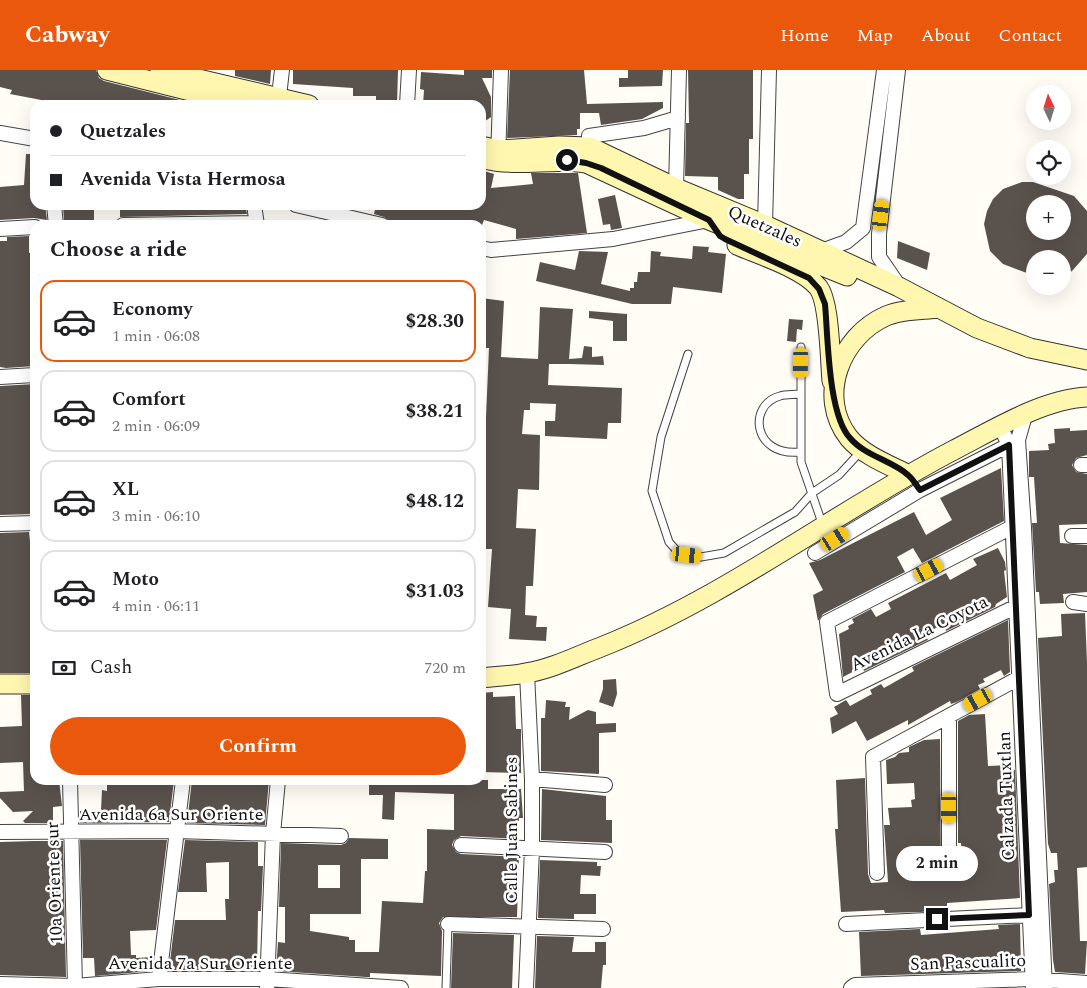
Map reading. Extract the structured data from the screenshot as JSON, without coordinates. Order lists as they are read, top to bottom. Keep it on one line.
{"streets":{"main road":["Quetzales"],"street":["Avenida La Coyota","Calzada Tuxtlan","Avenida 6a Sur Oriente","Calle Juan Sabines","10a Oriente sur","San Pascualito","Avenida 7a Sur Oriente"]},"crossings":[["Avenida La Coyota","Calzada Tuxtlan"],["Calzada Tuxtlan","San Pascualito"],["Avenida 6a Sur Oriente","10a Oriente sur"],["10a Oriente sur","Avenida 7a Sur Oriente"]],"north":"top","page":{"header":"Cabway","nav":["Home","Map","About","Contact"],"map_buttons":["+","−"],"banner":["Quetzales","Avenida Vista Hermosa"],"heading":"Choose a ride","list":[{"name":"Economy","note":"1 min · 06:08","value":"$28.30"},{"name":"Comfort","note":"2 min · 06:09","value":"$38.21"},{"name":"XL","note":"3 min · 06:10","value":"$48.12"},{"name":"Moto","note":"4 min · 06:11","value":"$31.03"}],"pay":["Cash","720 m"],"buttons":"Confirm","bubble":"2 min"}}
